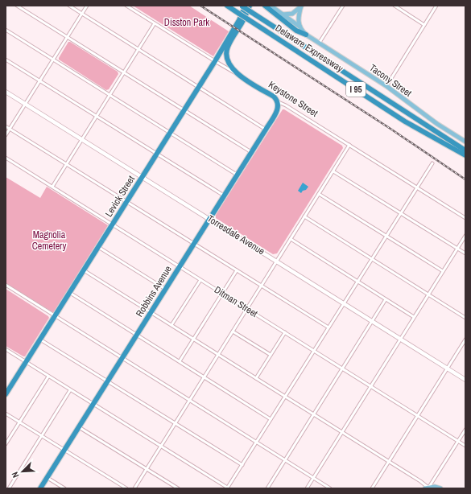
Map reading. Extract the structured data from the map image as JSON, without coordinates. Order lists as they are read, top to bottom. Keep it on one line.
{"streets":{"highway":["Delaware Expressway","I 95","Keystone Street","Levick Street","Robbins Avenue"],"main road":["Tacony Street"],"street":["Torresdale Avenue","Ditman Street"]},"crossings":[["Keystone Street","Levick Street"],["Keystone Street","Robbins Avenue"],["Levick Street","Torresdale Avenue"],["Levick Street","Ditman Street"],["Torresdale Avenue","Robbins Avenue"],["Robbins Avenue","Ditman Street"]],"parks":["Disston Park","Magnolia Cemetery"],"north":"bottom left"}
